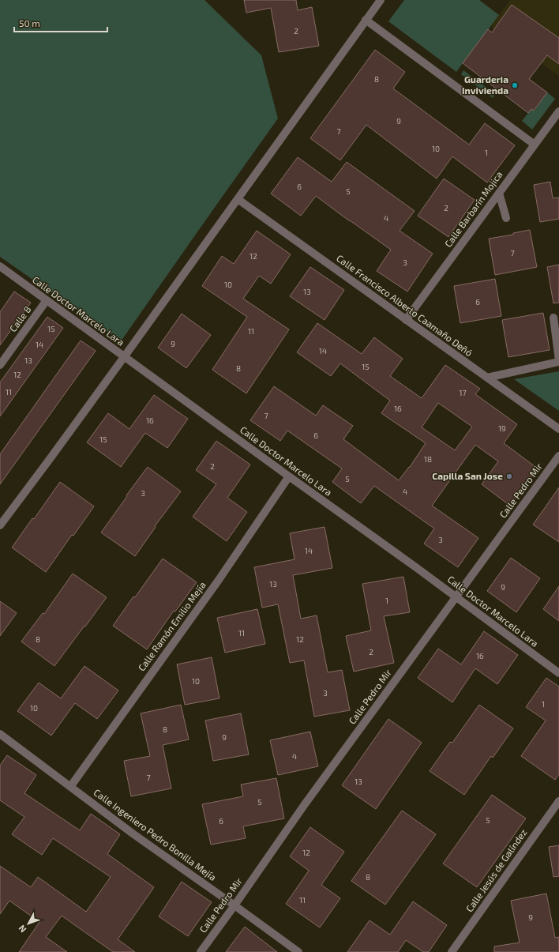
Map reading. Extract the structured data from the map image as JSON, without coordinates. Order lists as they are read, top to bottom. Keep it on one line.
{"streets":{"street":["Calle Barbarín Mojica","Calle Francisco Alberto Caamaño Deñó","Calle Doctor Marcelo Lara","Calle 8","Calle Pedro Mir","Calle Ramón Emilio Mejía","Calle Ingeniero Pedro Bonilla Mejía","Calle Jesús de Galíndez"]},"crossings":[["Calle Barbarín Mojica","Calle Francisco Alberto Caamaño Deñó"],["Calle Doctor Marcelo Lara","Calle 8"],["Calle Doctor Marcelo Lara","Calle Pedro Mir"],["Calle Doctor Marcelo Lara","Calle Ramón Emilio Mejía"],["Calle Pedro Mir","Calle Ingeniero Pedro Bonilla Mejía"],["Calle Ramón Emilio Mejía","Calle Ingeniero Pedro Bonilla Mejía"]],"places":["Guarderia Invivienda","Capilla San Jose"],"house_numbers":["2","8","9","7","10","1","6","5","2","4","7","12","3","10","13","6","15","11","9","14","14","13","15","8","12","11","17","16","7","16","19","6","15","18","2","5","4","3","3","14","13","9","1","11","8","12","2","16","10","3","1","10","8","9","4","7","13","5","5","6","12","8","11","9"],"scale_bar":"50 m","north":"bottom left"}
